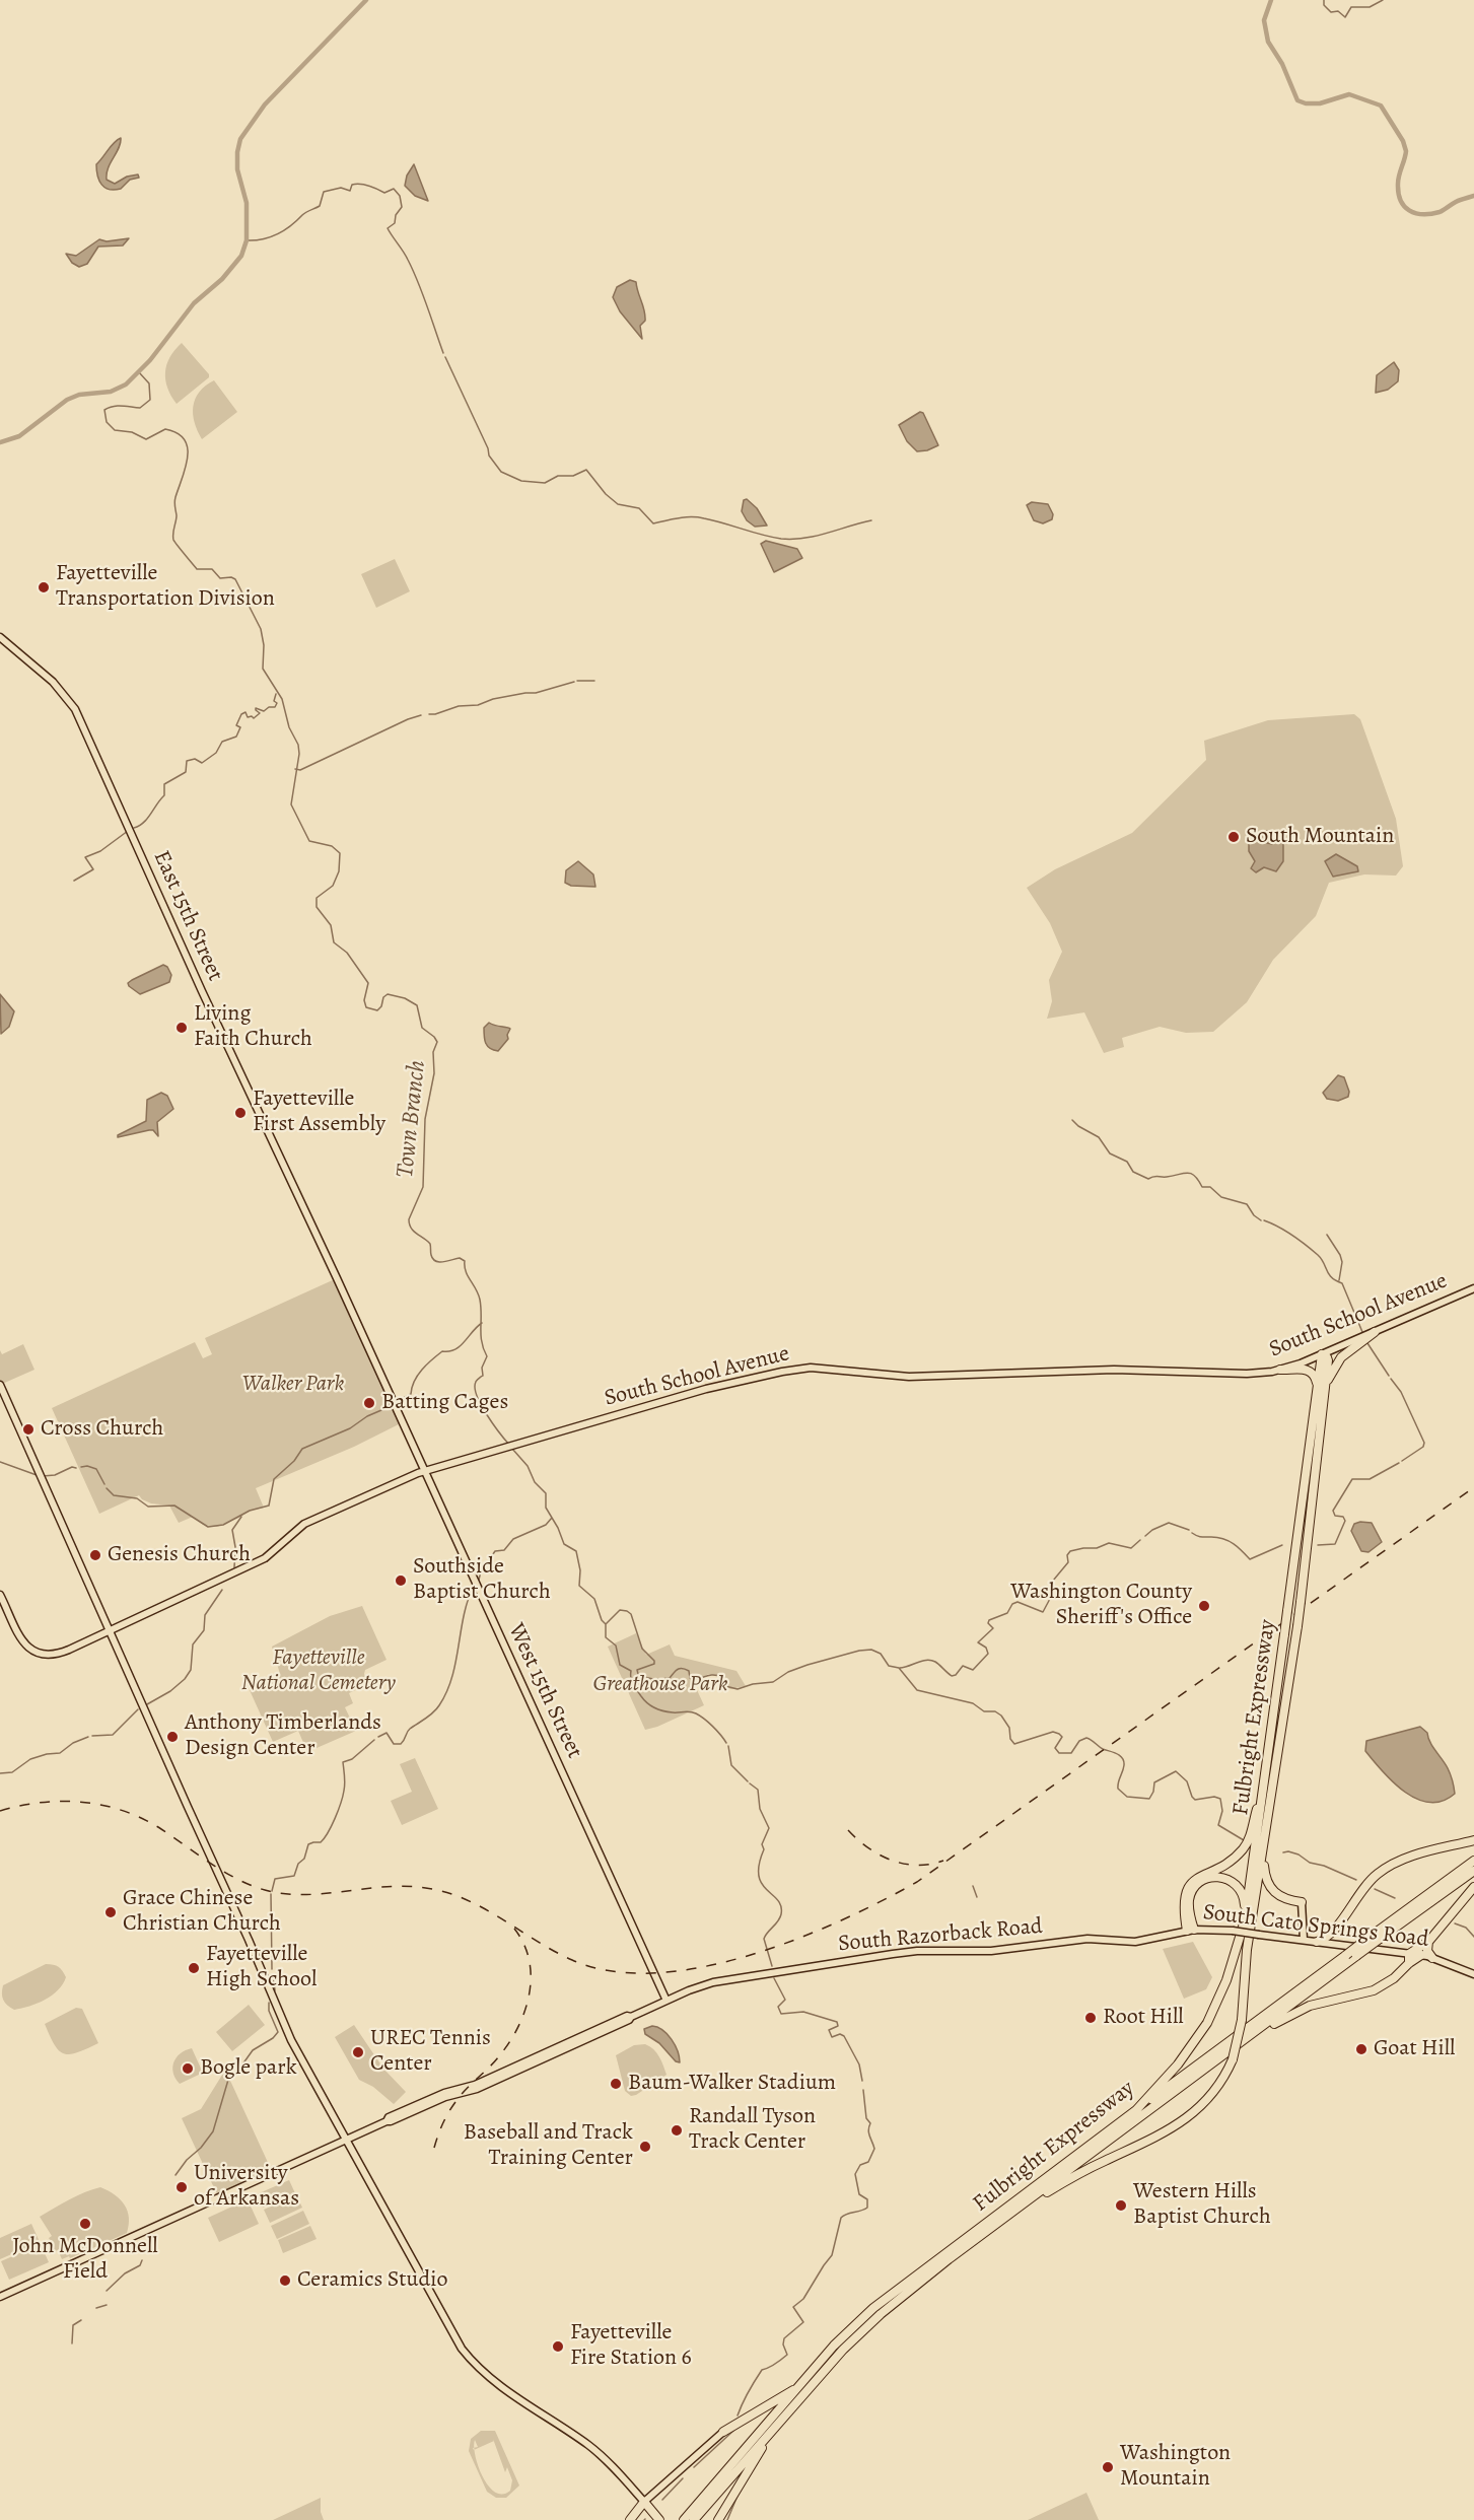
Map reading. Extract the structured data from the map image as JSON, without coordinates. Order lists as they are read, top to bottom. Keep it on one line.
{"streets":{"highway":["Fulbright Expressway"],"main road":["East 15th Street","South School Avenue","West 15th Street","South Cato Springs Road","South Razorback Road"]},"crossings":[["East 15th Street","West 15th Street"],["South School Avenue","West 15th Street"],["South School Avenue","Fulbright Expressway"],["West 15th Street","South Razorback Road"],["South Cato Springs Road","South Razorback Road"]],"water":["Town Branch"],"parks":["Walker Park","Fayetteville National Cemetery","Greathouse Park"],"places":["Fayetteville Transportation Division","South Mountain","Living Faith Church","Fayetteville First Assembly","Batting Cages","Cross Church","Genesis Church","Southside Baptist Church","Washington County Sheriff's Office","Anthony Timberlands Design Center","Grace Chinese Christian Church","Fayetteville High School","Root Hill","Goat Hill","UREC Tennis Center","Bogle park","Baum-Walker Stadium","Randall Tyson Track Center","Baseball and Track Training Center","University of Arkansas","Western Hills Baptist Church","John McDonnell Field","Ceramics Studio","Fayetteville Fire Station 6","Washington Mountain"]}
